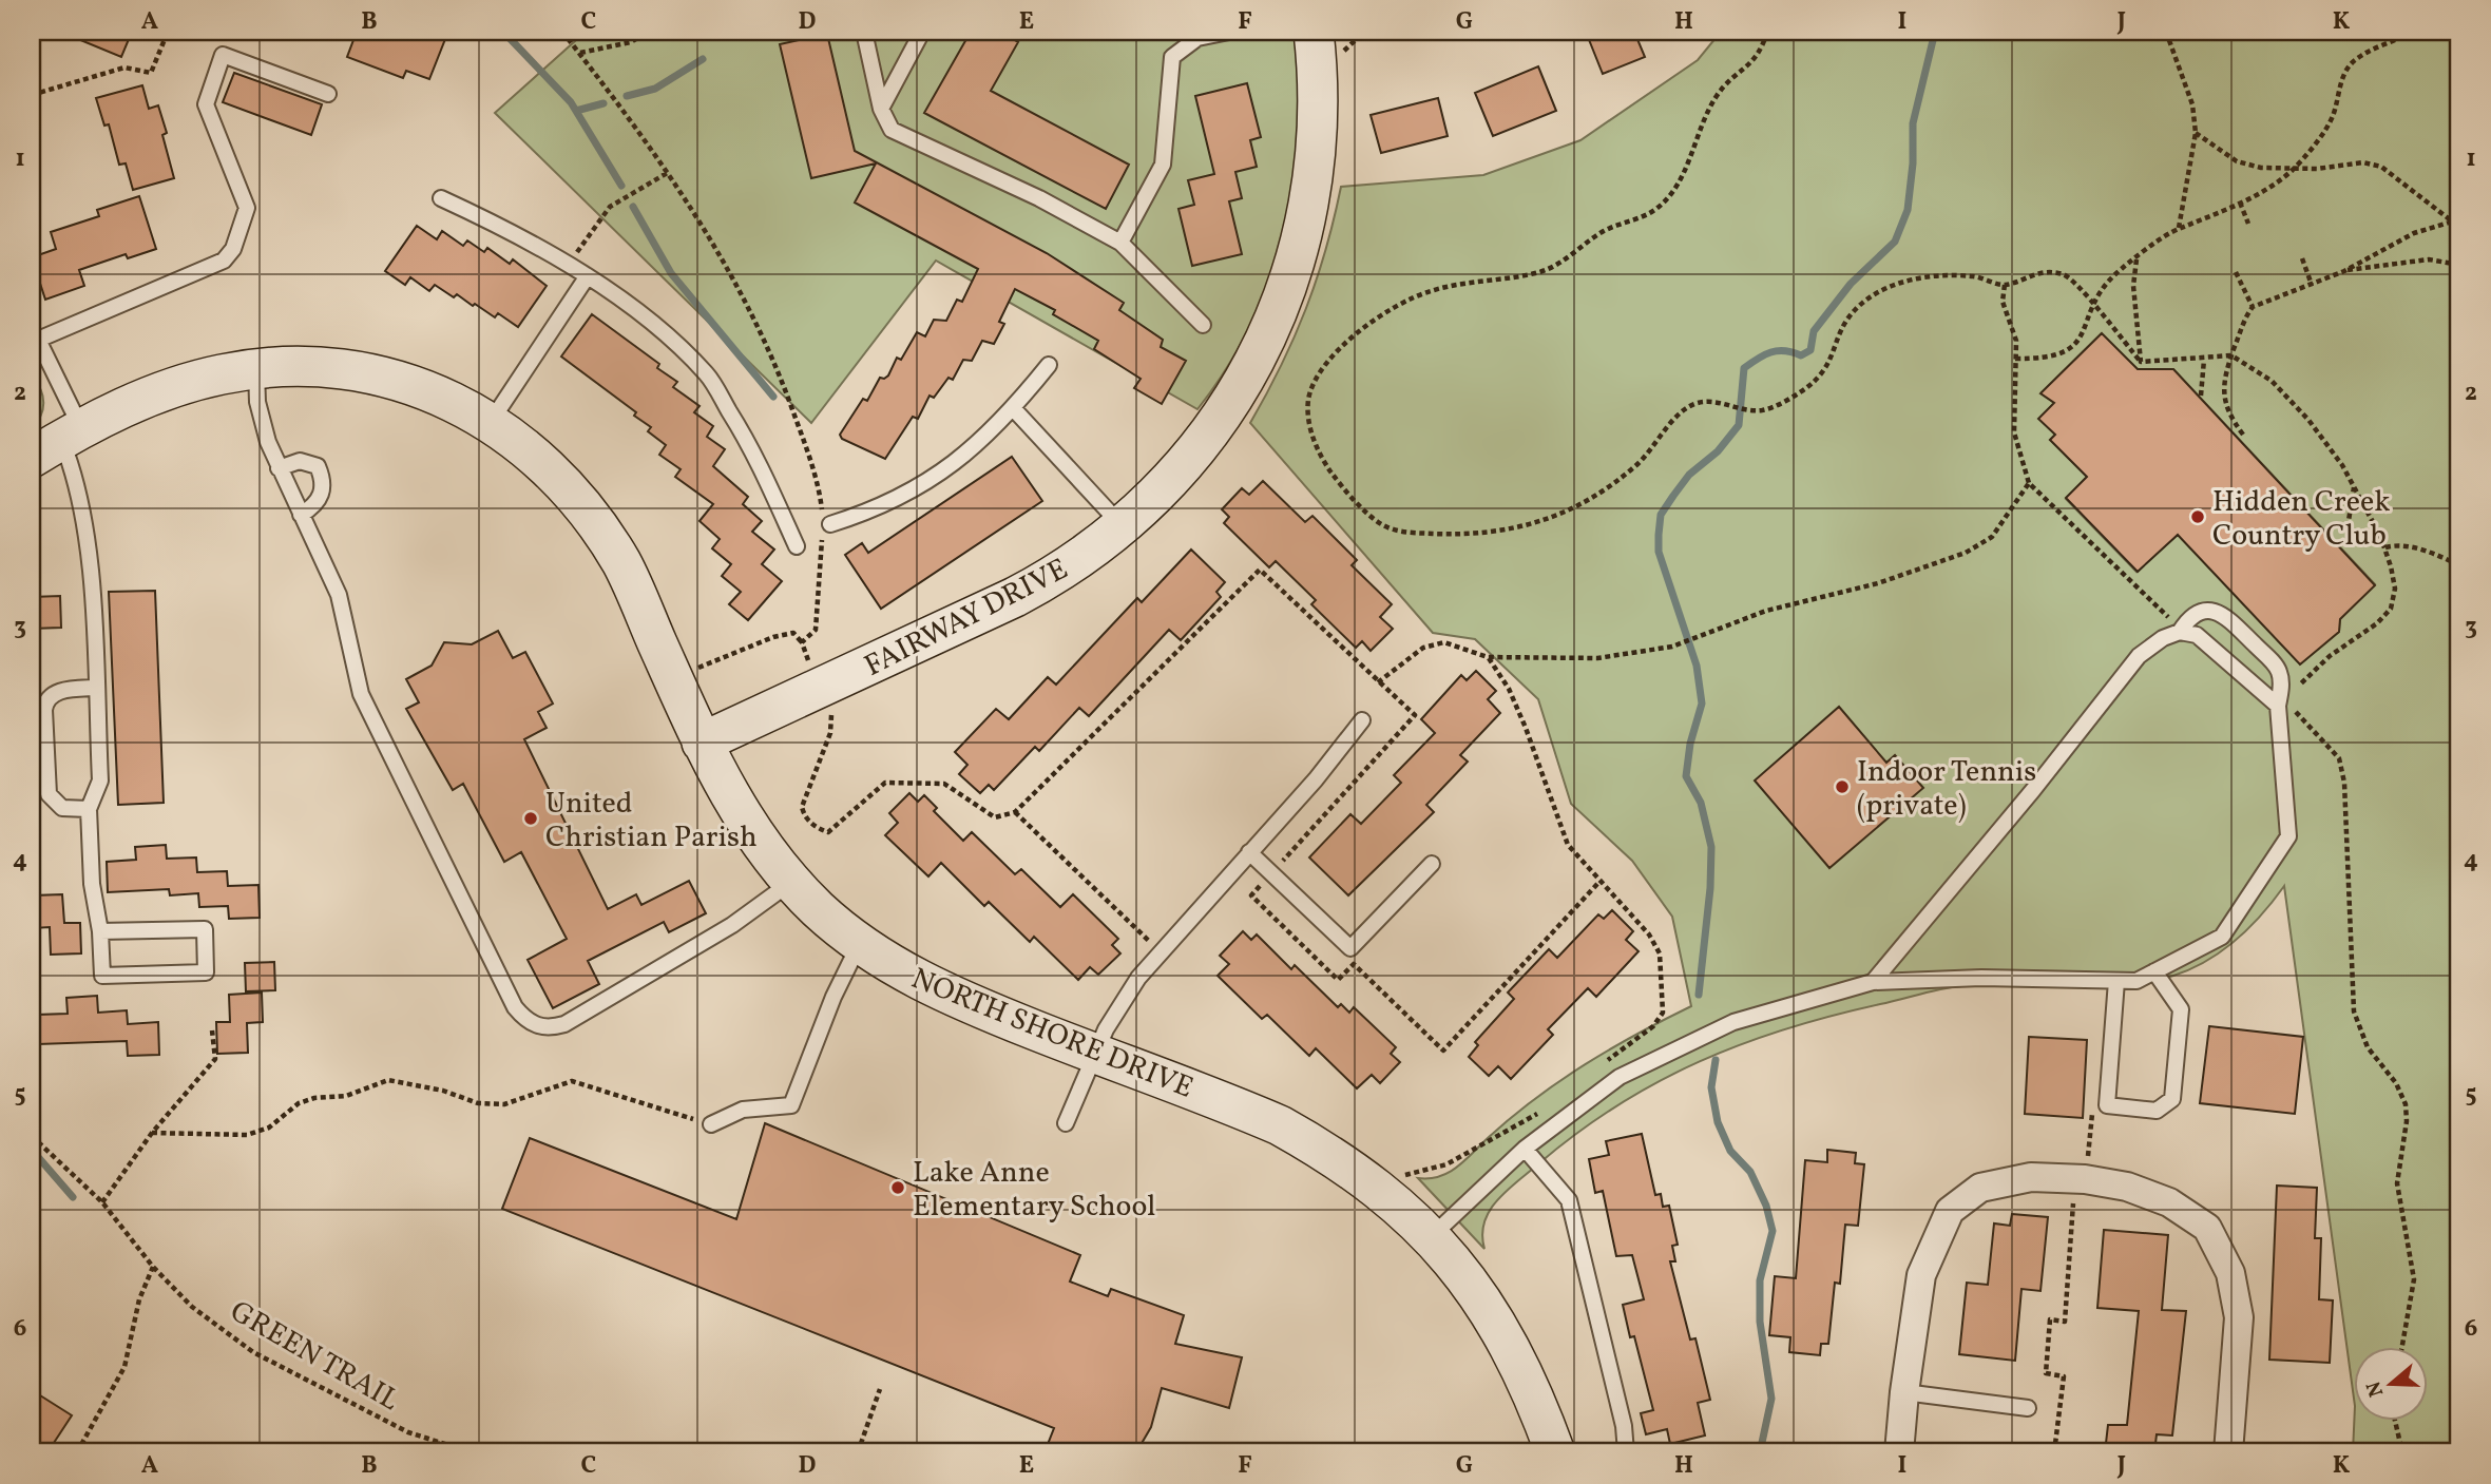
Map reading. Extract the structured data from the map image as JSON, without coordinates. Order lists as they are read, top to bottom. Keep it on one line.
{"streets":{"street":["FAIRWAY DRIVE","NORTH SHORE DRIVE"],"path":["GREEN TRAIL"]},"crossings":[["FAIRWAY DRIVE","NORTH SHORE DRIVE"]],"places":["Hidden Creek Country Club","Indoor Tennis (private)","United Christian Parish","Lake Anne Elementary School"],"north":"left","grid":{"columns":["A","B","C","D","E","F","G","H","I","J","K"],"rows":["1","2","3","4","5","6"]}}
